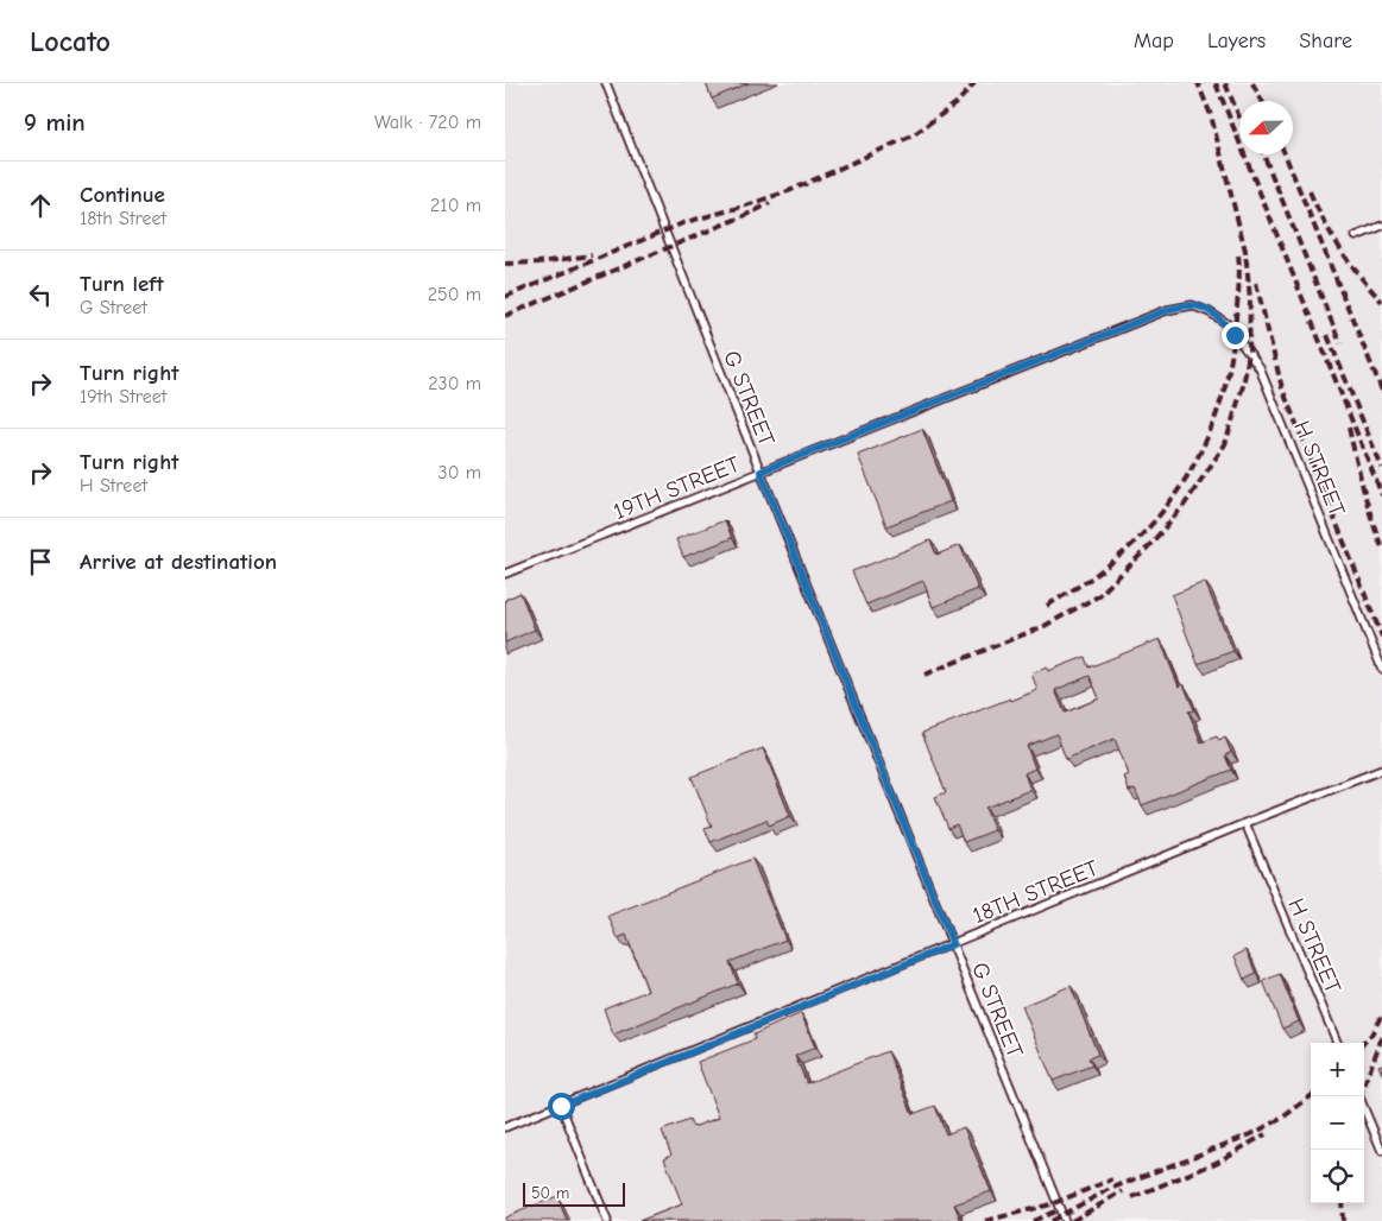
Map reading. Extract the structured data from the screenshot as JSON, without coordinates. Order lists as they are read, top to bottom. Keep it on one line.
{"streets":{"lane":["G STREET","H STREET","19TH STREET","18TH STREET"]},"crossings":[["G STREET","19TH STREET"],["G STREET","18TH STREET"],["H STREET","19TH STREET"],["H STREET","18TH STREET"]],"scale_bar":"50 m","north":"left","page":{"header":"Locato","nav":["Map","Layers","Share"],"heading":["9 min","Walk · 720 m"],"list":[["Continue","18th Street","210 m"],["Turn left","G Street","250 m"],["Turn right","19th Street","230 m"],["Turn right","H Street","30 m"],"Arrive at destination"],"map_buttons":["+","−"],"scale":"50 m"}}
